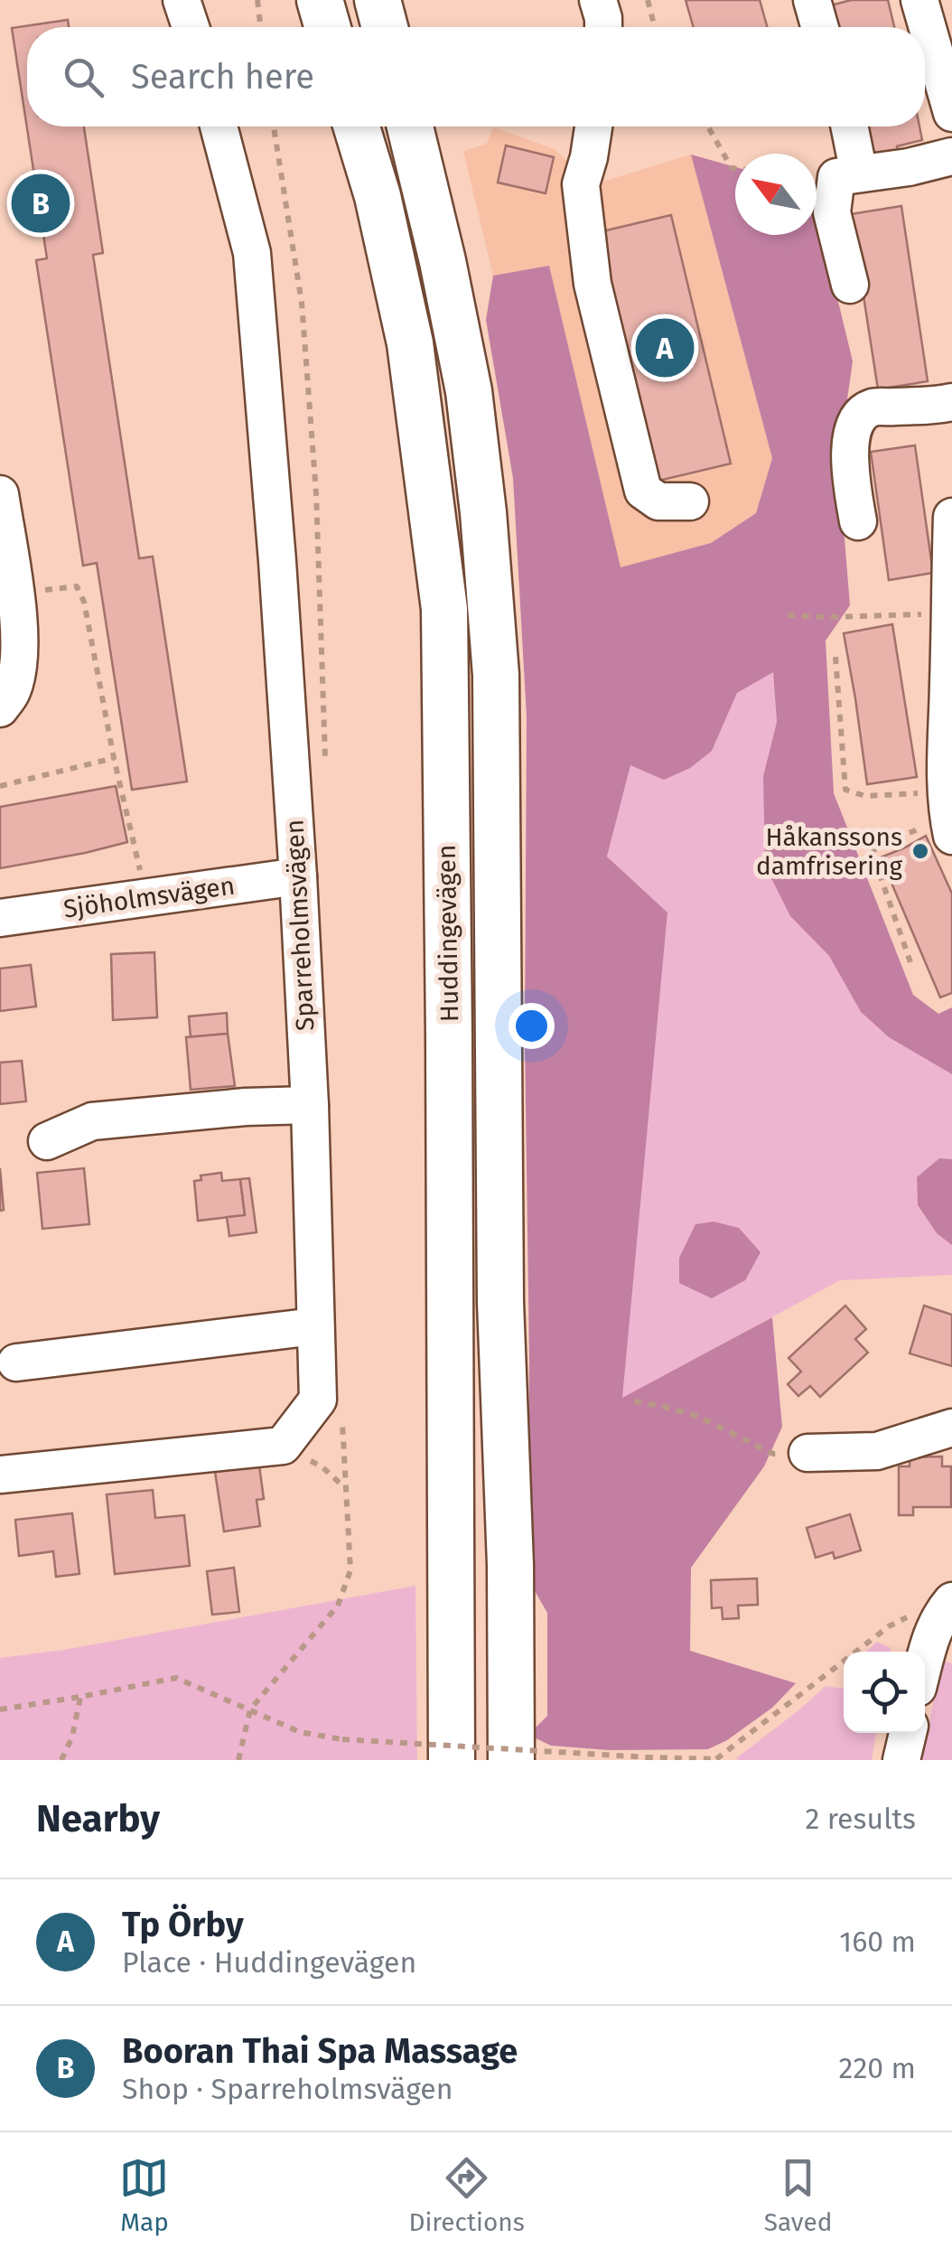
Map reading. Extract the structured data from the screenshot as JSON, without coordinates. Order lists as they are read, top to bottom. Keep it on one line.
{"streets":{"main road":["Huddingevägen"],"street":["Sjöholmsvägen","Sparreholmsvägen"]},"crossings":[["Sjöholmsvägen","Sparreholmsvägen"]],"places":["Håkanssons damfrisering"],"north":"top left","page":{"search":"Search here","pins":["B","A"],"heading":["Nearby","2 results"],"list":[{"mark":"A","name":"Tp Örby","note":"Place · Huddingevägen","value":"160 m"},{"mark":"B","name":"Booran Thai Spa Massage","note":"Shop · Sparreholmsvägen","value":"220 m"}],"nav":["Map","Directions","Saved"]}}
